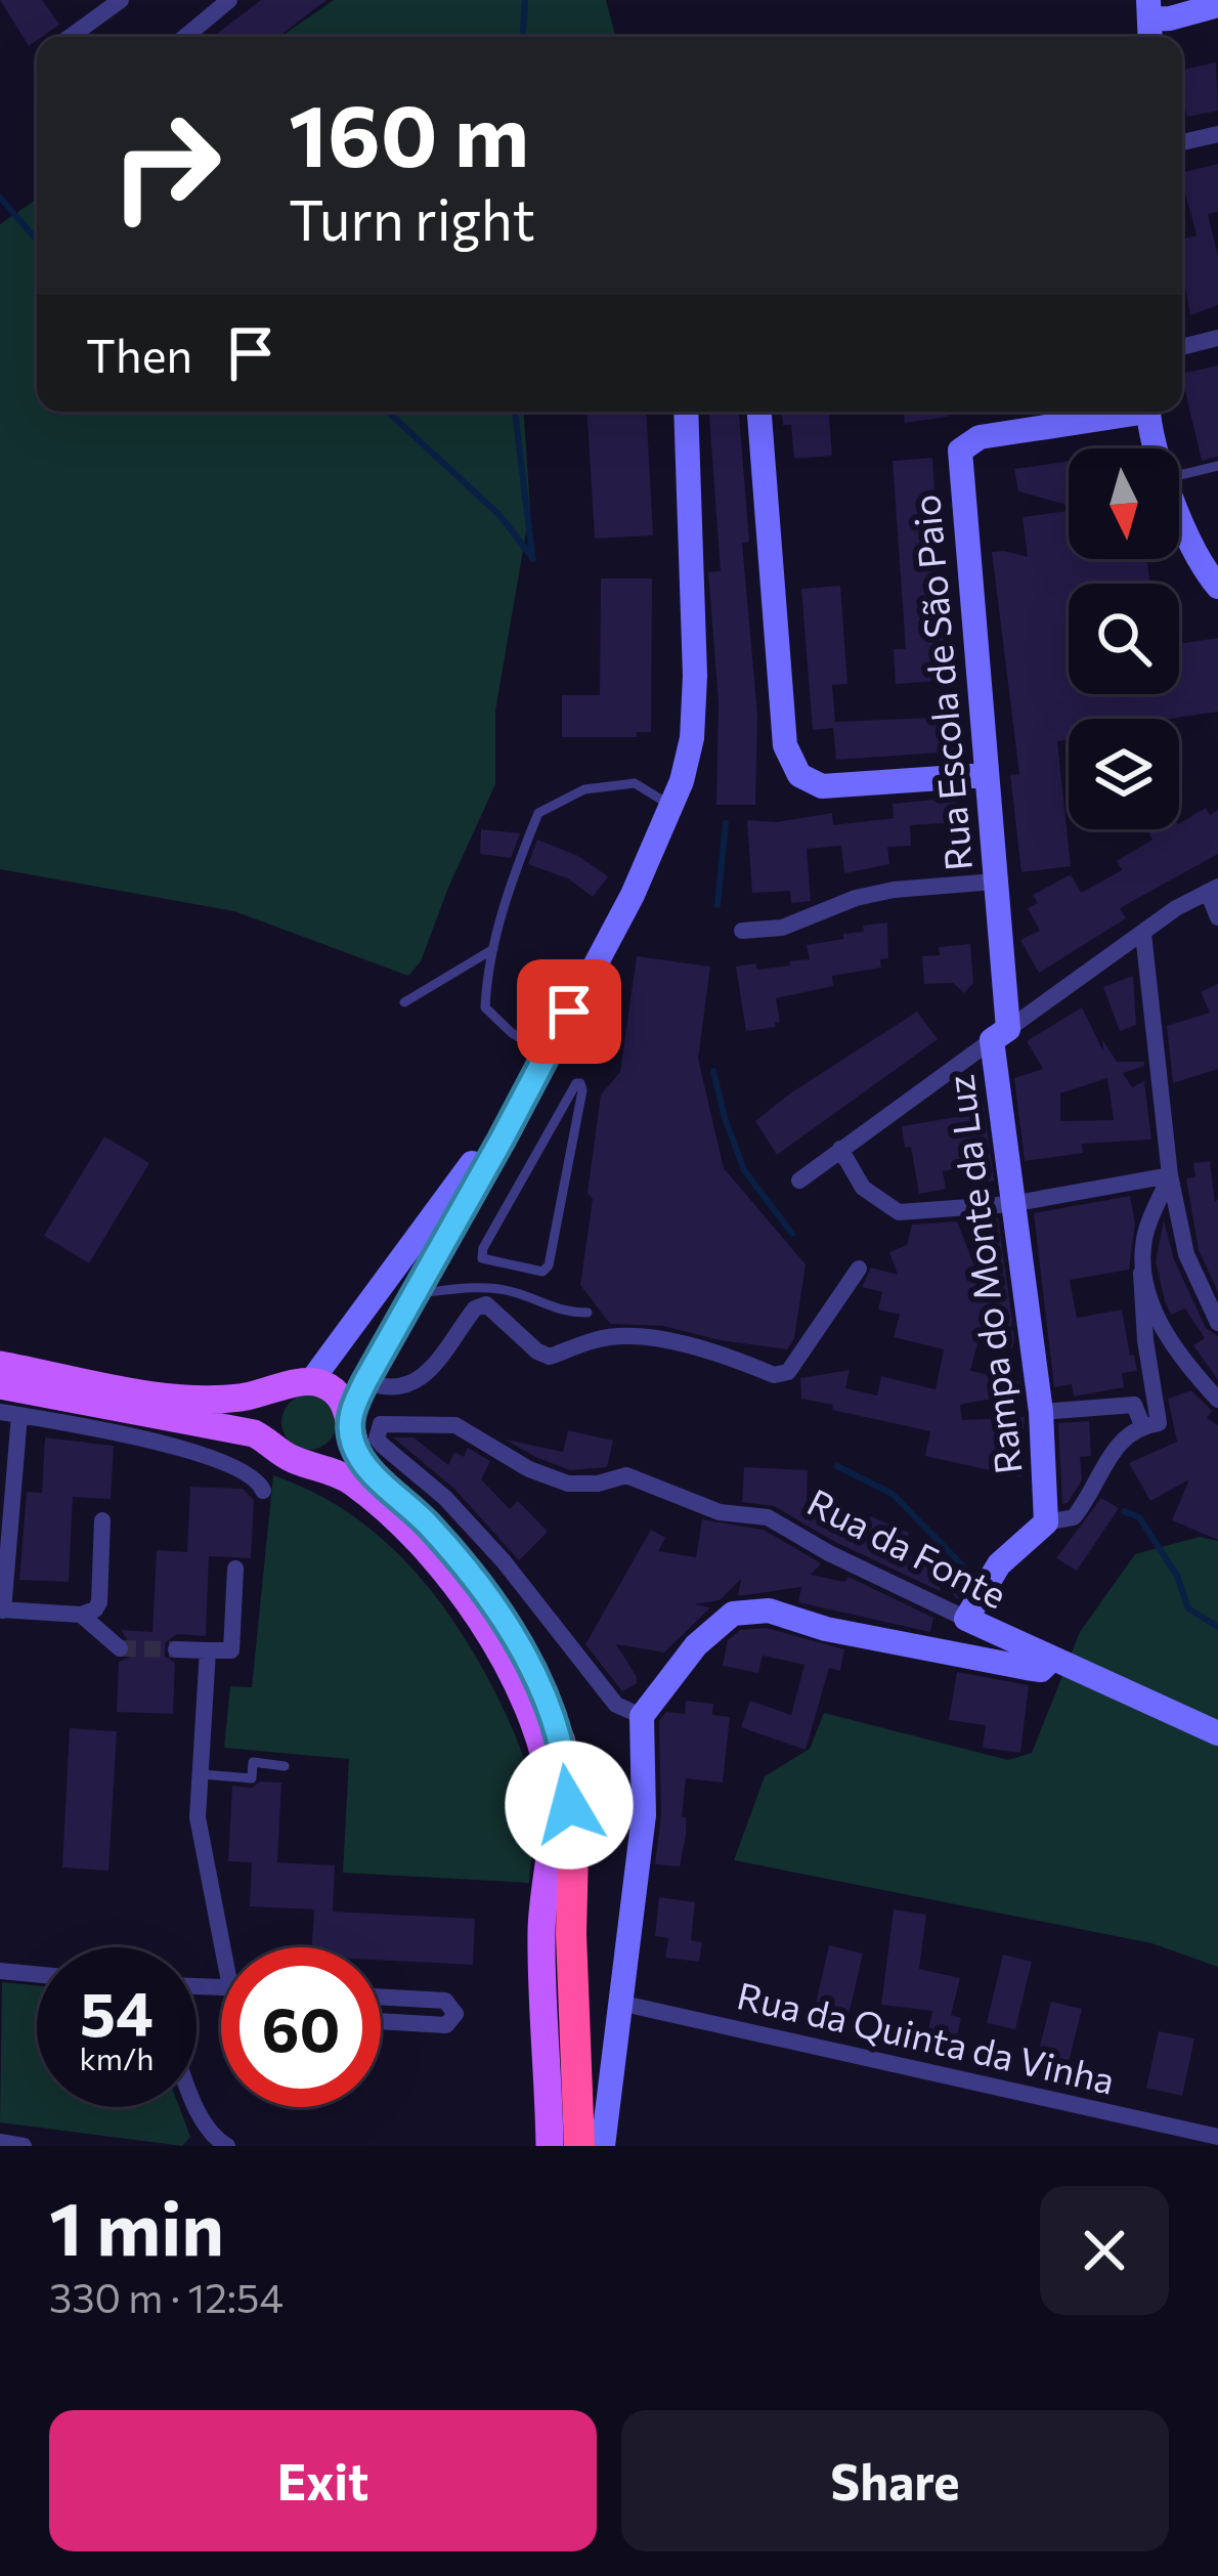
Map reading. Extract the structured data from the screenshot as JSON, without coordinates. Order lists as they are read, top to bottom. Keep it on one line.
{"streets":{"main road":["Rua Escola de São Paio","Rampa do Monte da Luz","Rua da Fonte"],"street":["Rua da Quinta da Vinha"]},"crossings":[["Rua Escola de São Paio","Rampa do Monte da Luz"],["Rampa do Monte da Luz","Rua da Fonte"]],"north":"bottom","page":{"turn":["160 m","Turn right"],"then":"Then","speed":"54 km/h","limit":"60","heading":["1 min","330 m · 12:54"],"buttons":["Exit","Share"]}}
